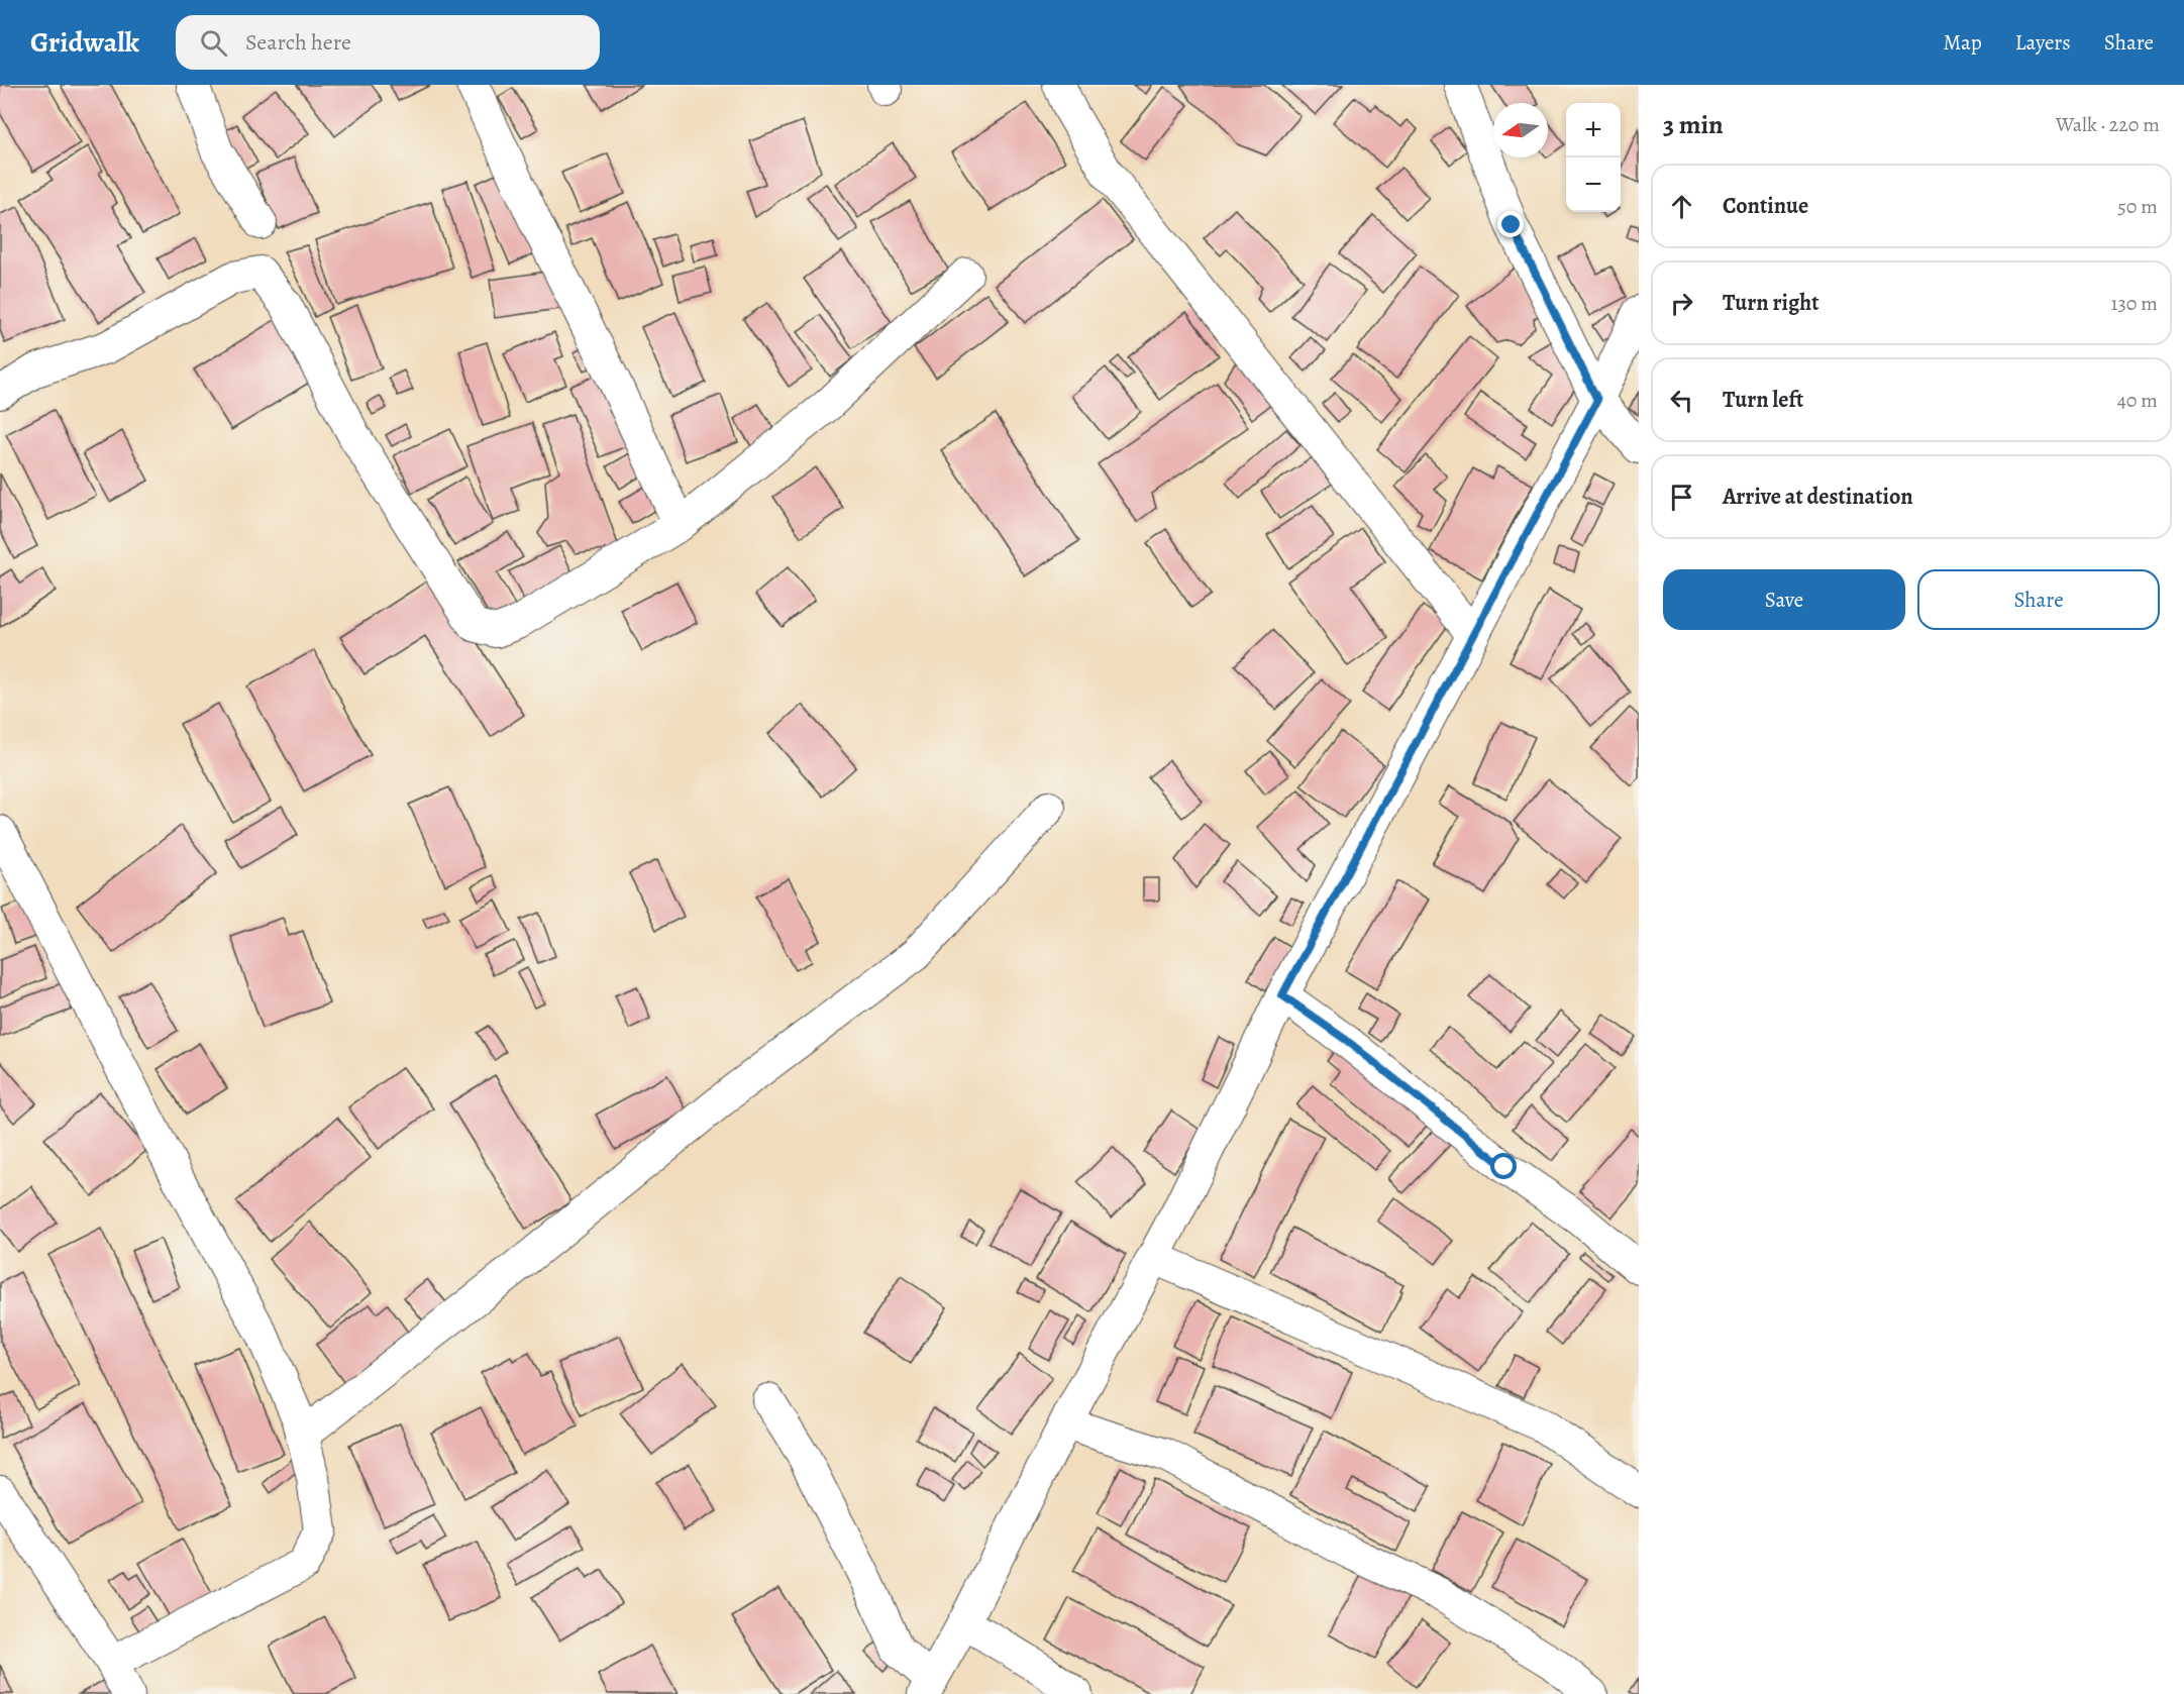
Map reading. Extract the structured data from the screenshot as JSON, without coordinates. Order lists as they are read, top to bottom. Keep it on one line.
{"north":"left","page":{"header":"Gridwalk","search":"Search here","nav":["Map","Layers","Share"],"heading":["3 min","Walk · 220 m"],"map_buttons":["+","−"],"list":[["Continue","50 m"],["Turn right","130 m"],["Turn left","40 m"],"Arrive at destination"],"buttons":["Save","Share"]}}
